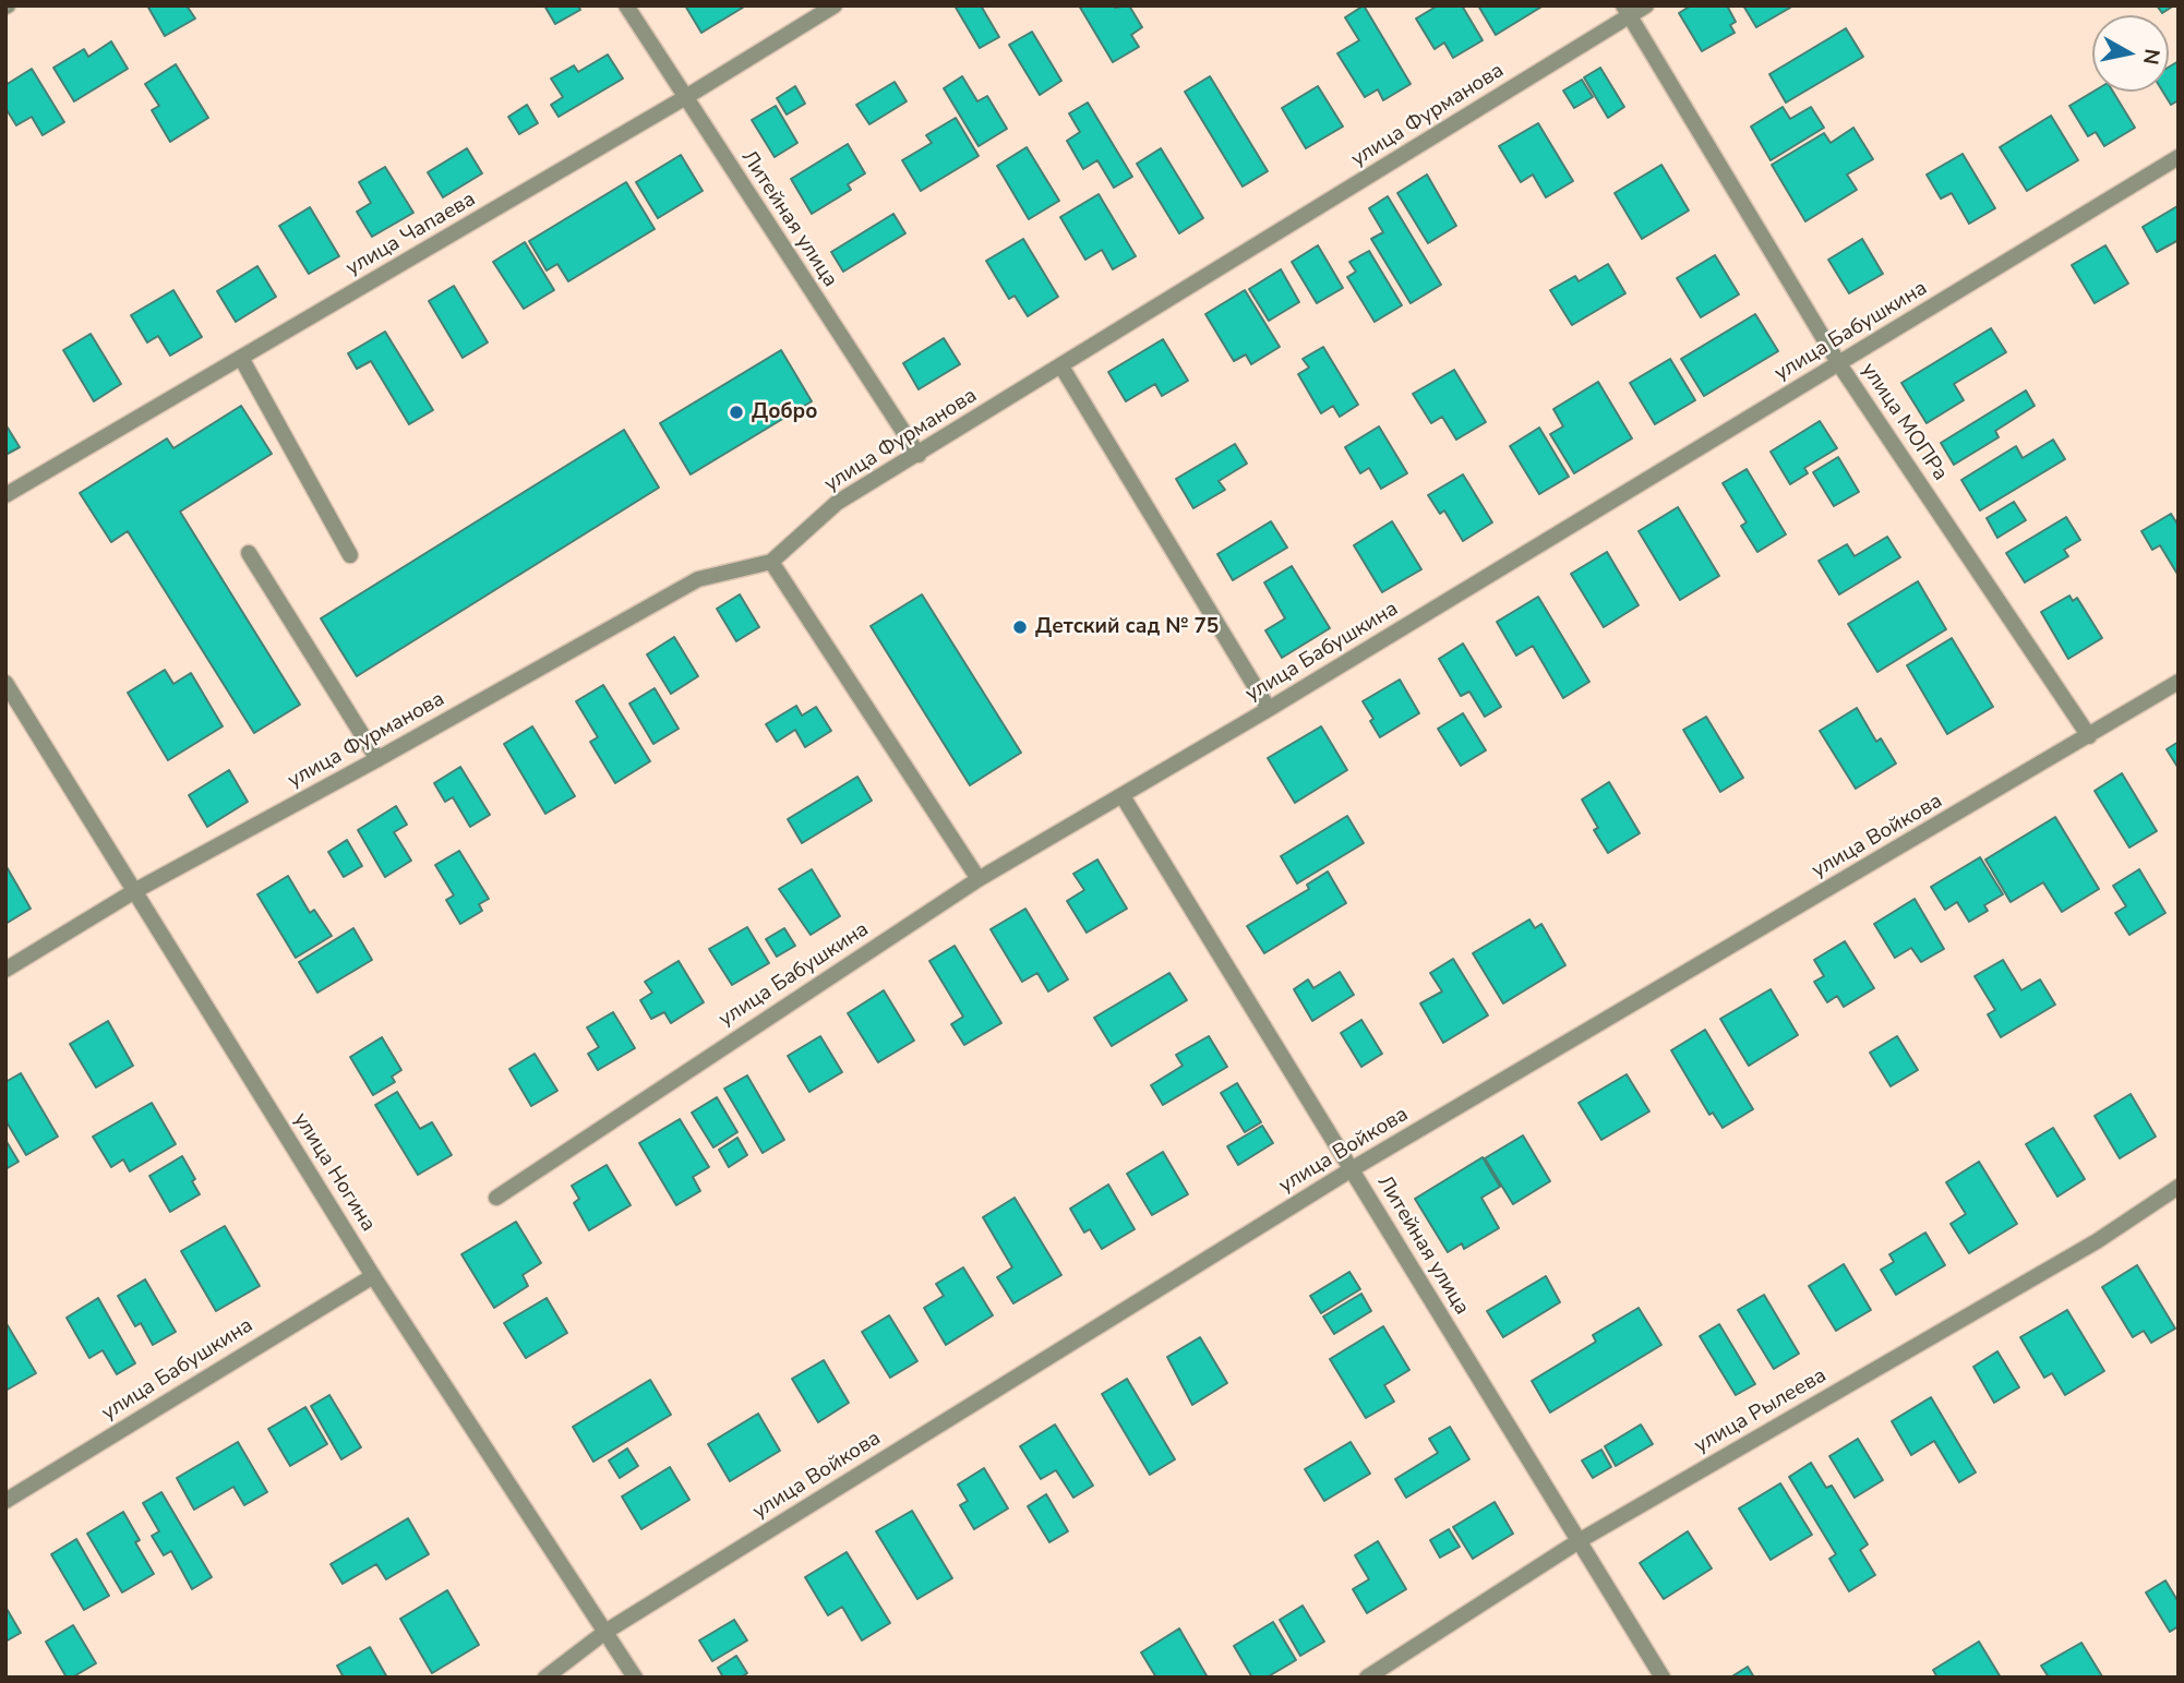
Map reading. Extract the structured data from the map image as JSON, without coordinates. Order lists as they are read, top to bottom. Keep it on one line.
{"streets":{"street":["улица Фурманова","Литейная улица","улица Чапаева","улица Бабушкина","улица МОПРа","улица Войкова","улица Ногина","улица Рылеева"]},"crossings":[["улица Фурманова","Литейная улица"],["улица Фурманова","улица МОПРа"],["улица Фурманова","улица Ногина"],["Литейная улица","улица Чапаева"],["Литейная улица","улица Бабушкина"],["Литейная улица","улица Войкова"],["Литейная улица","улица Рылеева"],["улица Бабушкина","улица МОПРа"],["улица Бабушкина","улица Ногина"],["улица МОПРа","улица Войкова"],["улица Войкова","улица Ногина"]],"places":["Добро","Детский сад № 75"],"north":"right"}
